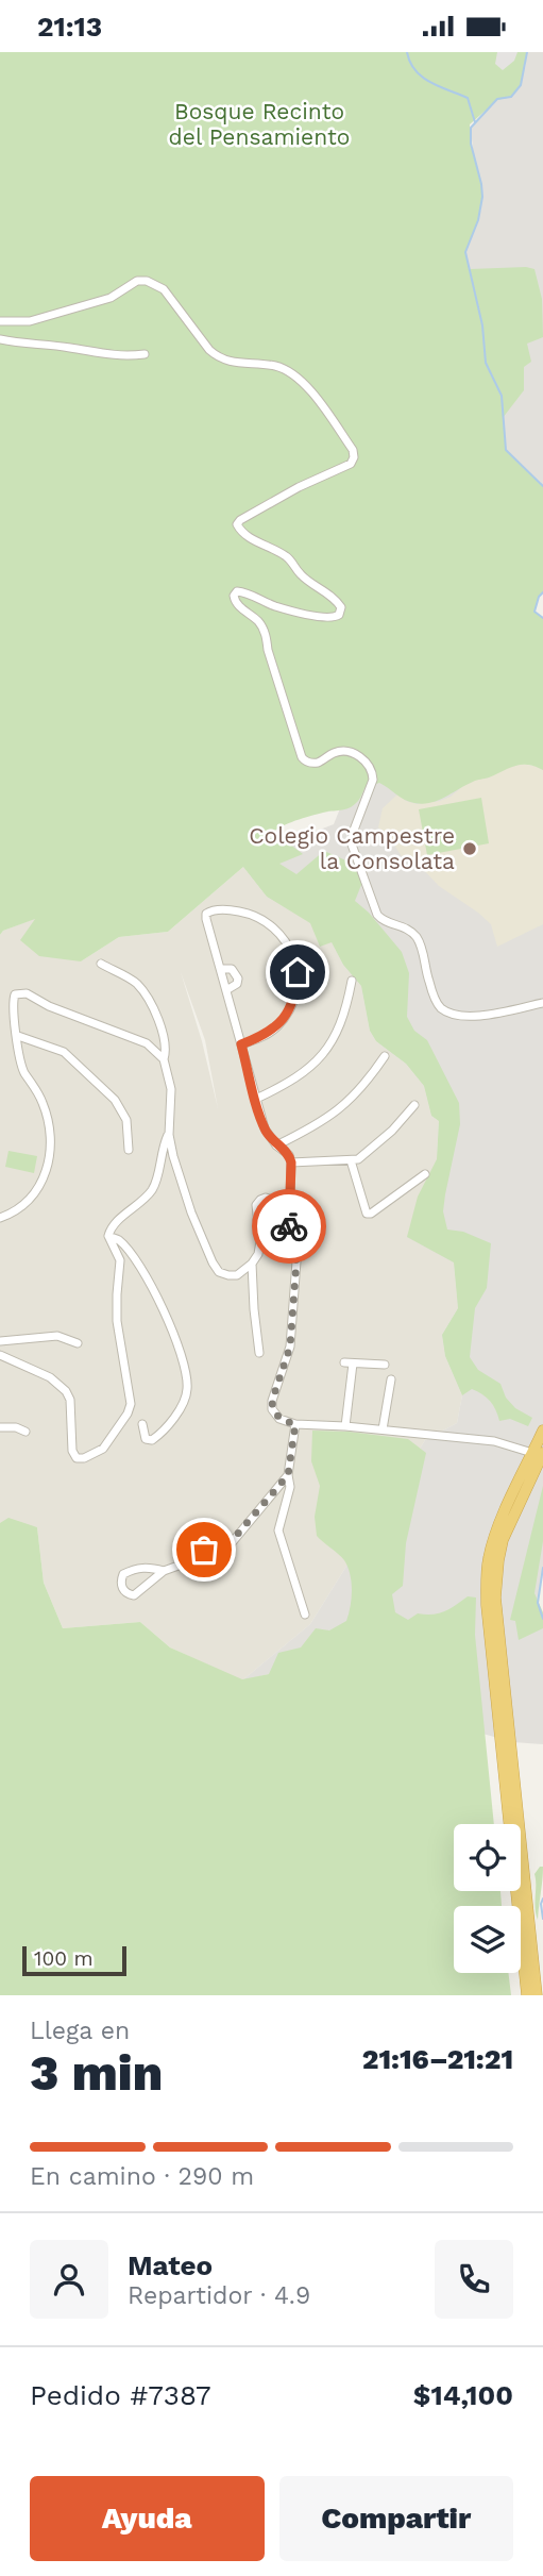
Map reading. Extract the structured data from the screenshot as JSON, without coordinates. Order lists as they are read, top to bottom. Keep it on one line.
{"parks":["Bosque Recinto del Pensamiento"],"places":["Colegio Campestre la Consolata"],"scale_bar":"100 m","page":{"status":"21:13","scale":"100 m","heading":["3 min","Llega en","21:16–21:21"],"panel":["Mateo","Repartidor · 4.9","Pedido #7387","$14,100"],"bar":"En camino · 290 m","buttons":["Ayuda","Compartir"]}}
